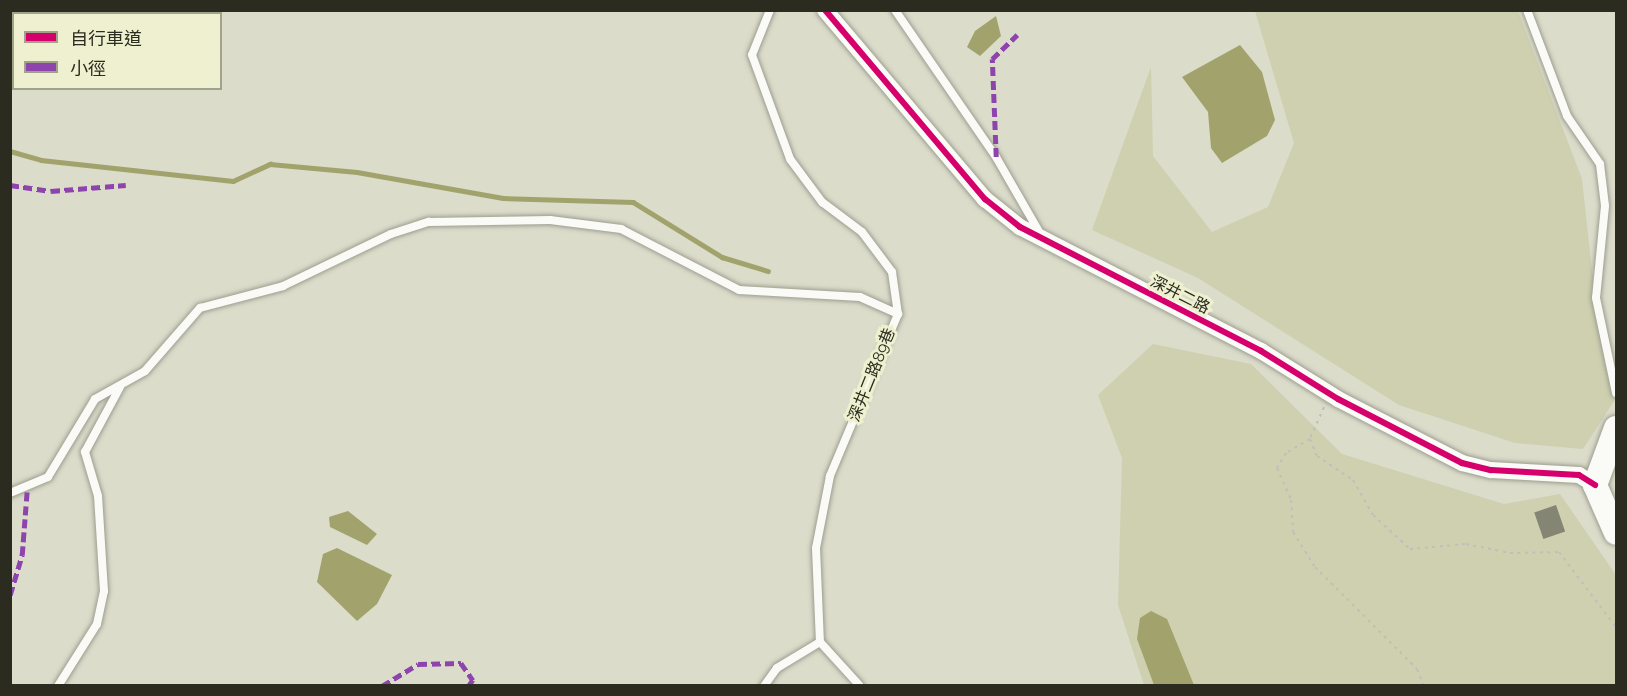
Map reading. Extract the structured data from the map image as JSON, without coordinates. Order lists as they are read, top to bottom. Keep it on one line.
{"streets":{"street":["深井二路"],"lane":["深井二路89巷"]},"legend":["自行車道","小徑"]}
